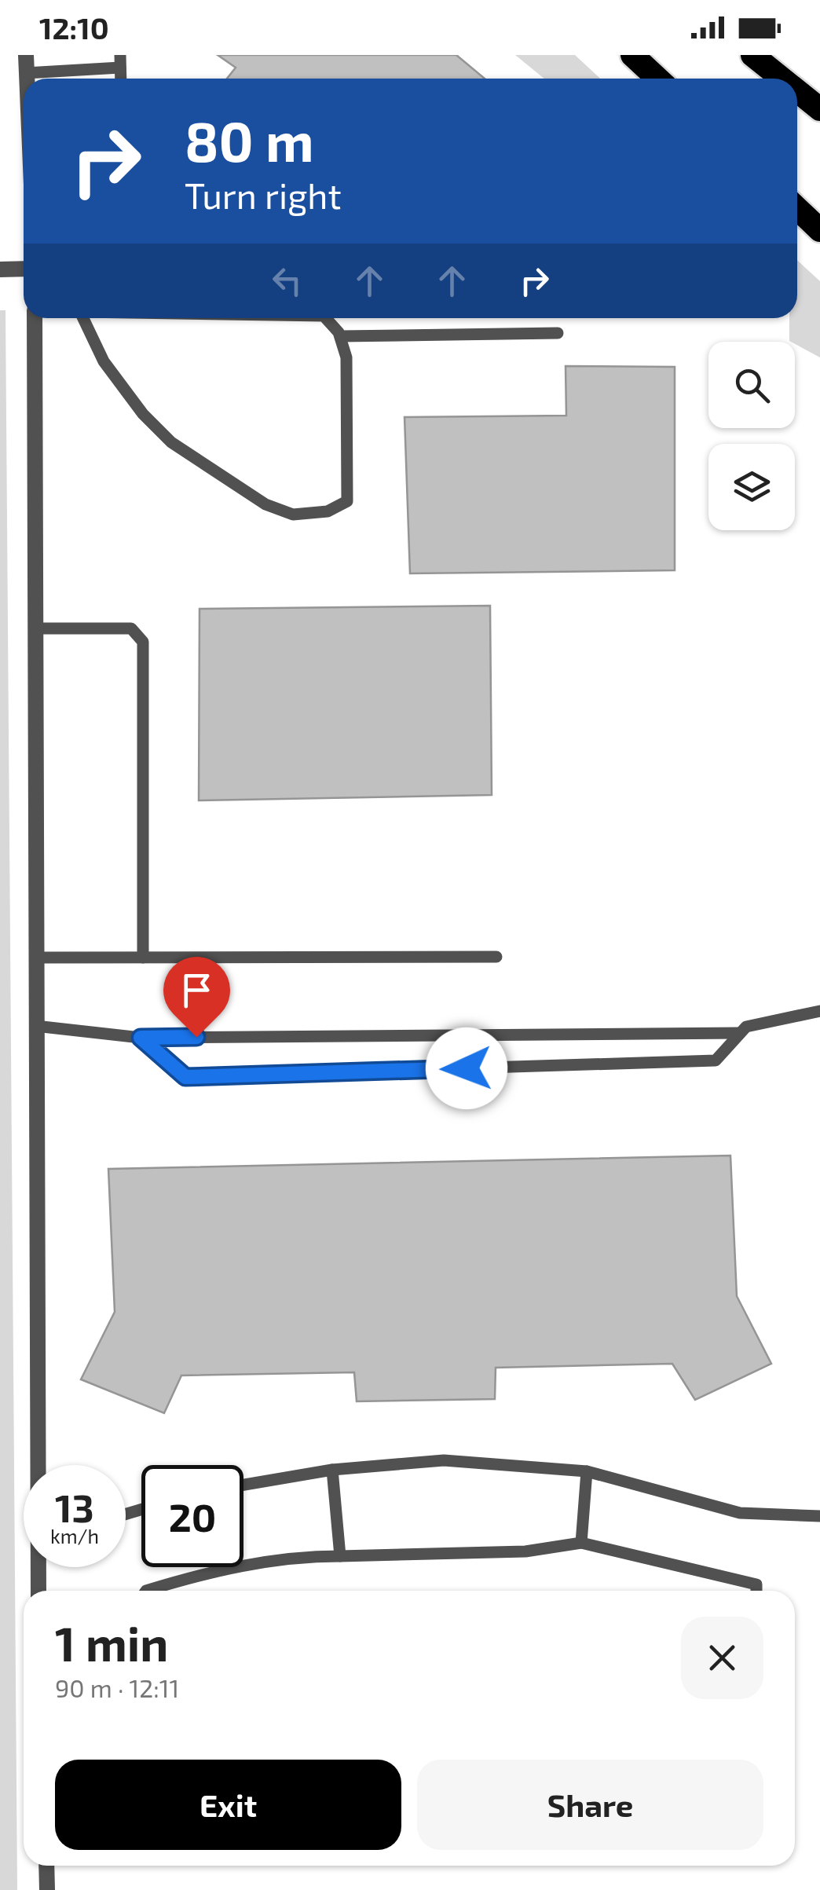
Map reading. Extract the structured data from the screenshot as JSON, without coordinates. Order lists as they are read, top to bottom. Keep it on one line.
{"page":{"status":"12:10","turn":["80 m","Turn right"],"speed":"13 km/h","limit":"20","heading":["1 min","90 m · 12:11"],"buttons":["Exit","Share"]}}
